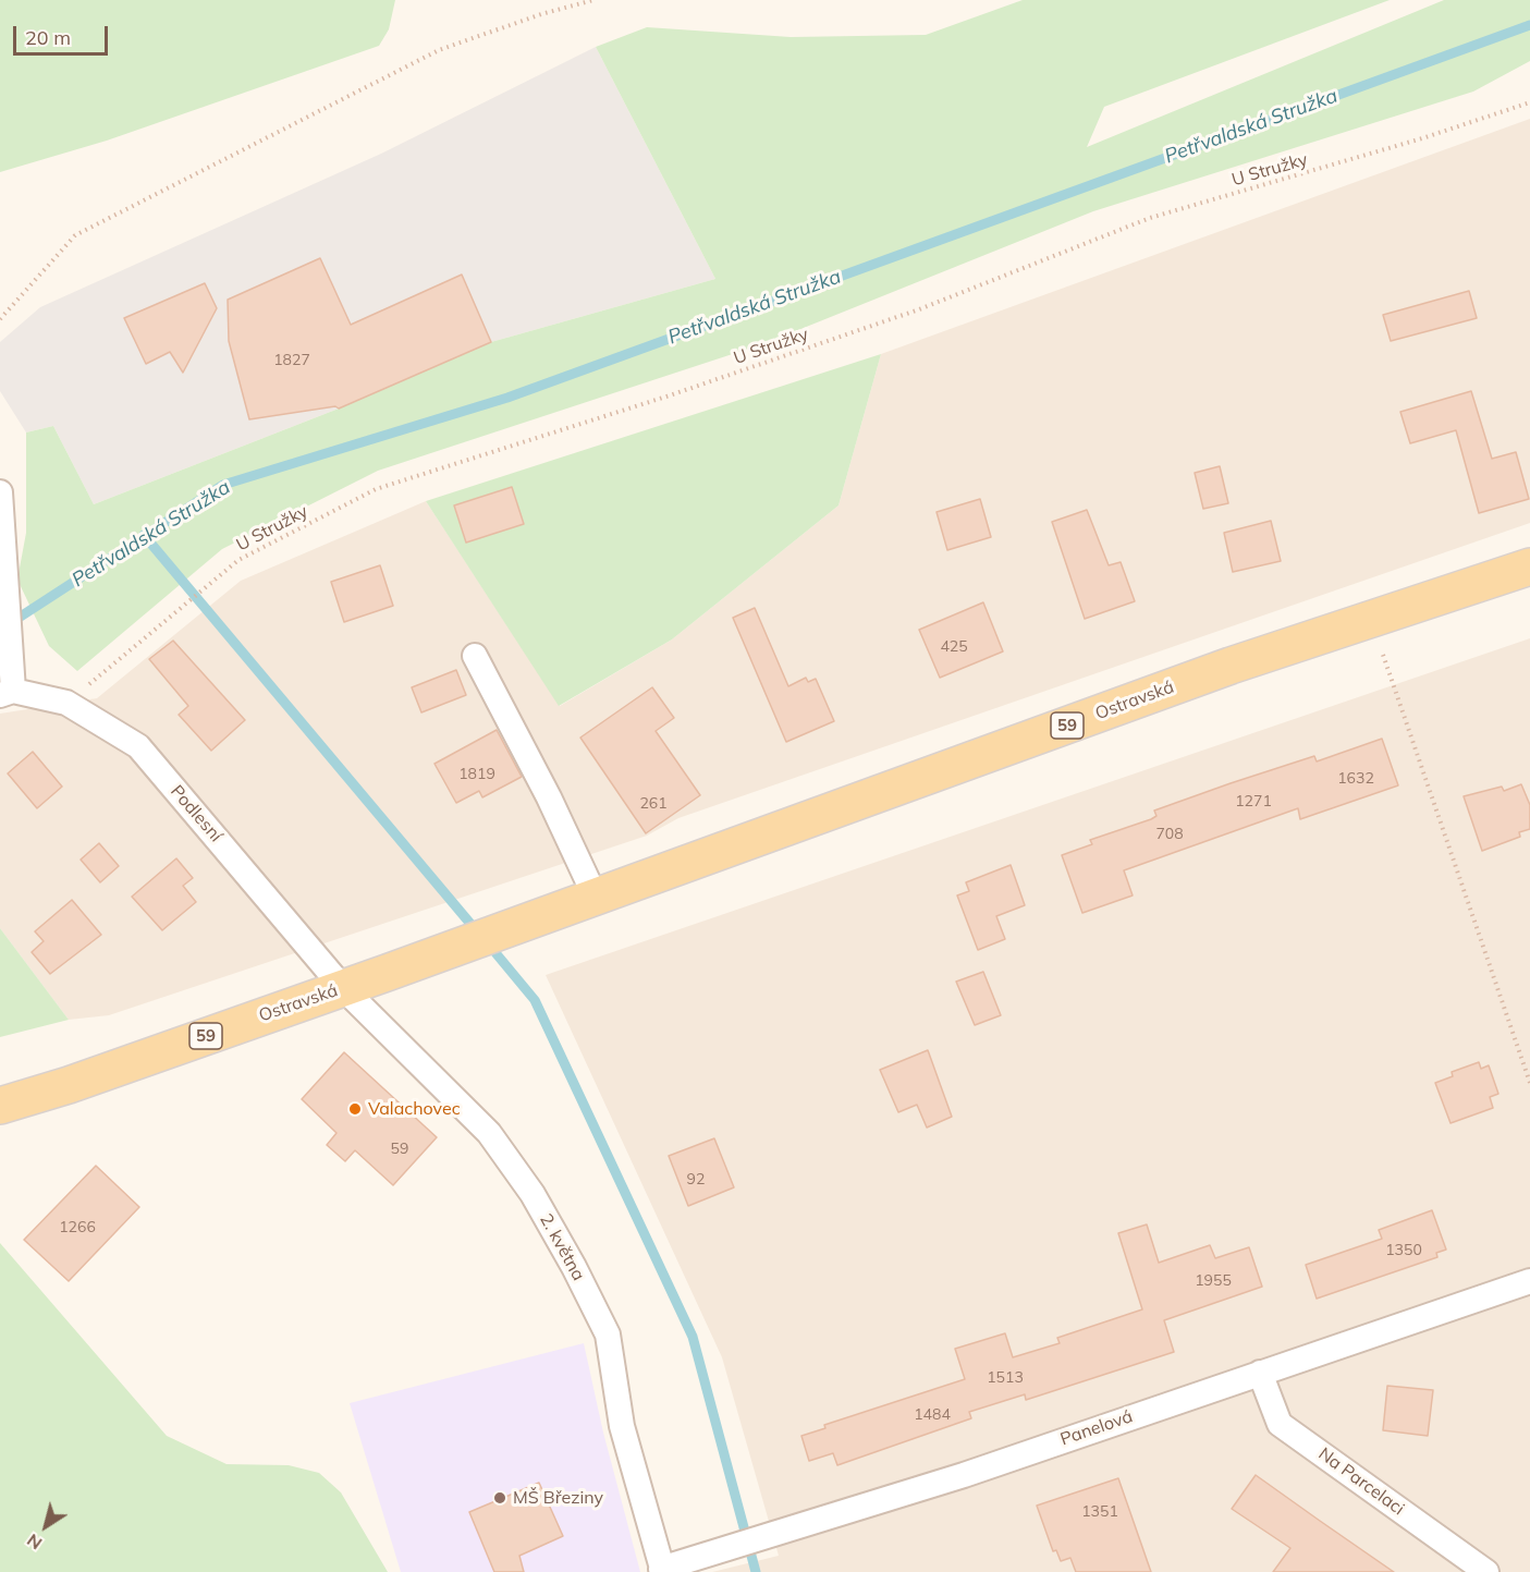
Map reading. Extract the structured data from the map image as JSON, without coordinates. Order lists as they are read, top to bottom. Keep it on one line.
{"streets":{"main road":["Ostravská","59"],"street":["Podlesní","2. května","Panelová","Na Parcelaci"],"path":["U Stružky"]},"crossings":[["U Stružky","Podlesní"],["Ostravská","Podlesní"],["Ostravská","2. května"],["Podlesní","2. května"],["2. května","Panelová"],["Panelová","Na Parcelaci"]],"water":["Petřvaldská Stružka"],"places":["Valachovec","MŠ Březiny"],"house_numbers":["1827","425","1819","1632","1271","261","708","59","92","1266","1350","1955","1513","1484","1351"],"scale_bar":"20 m","north":"bottom left"}
